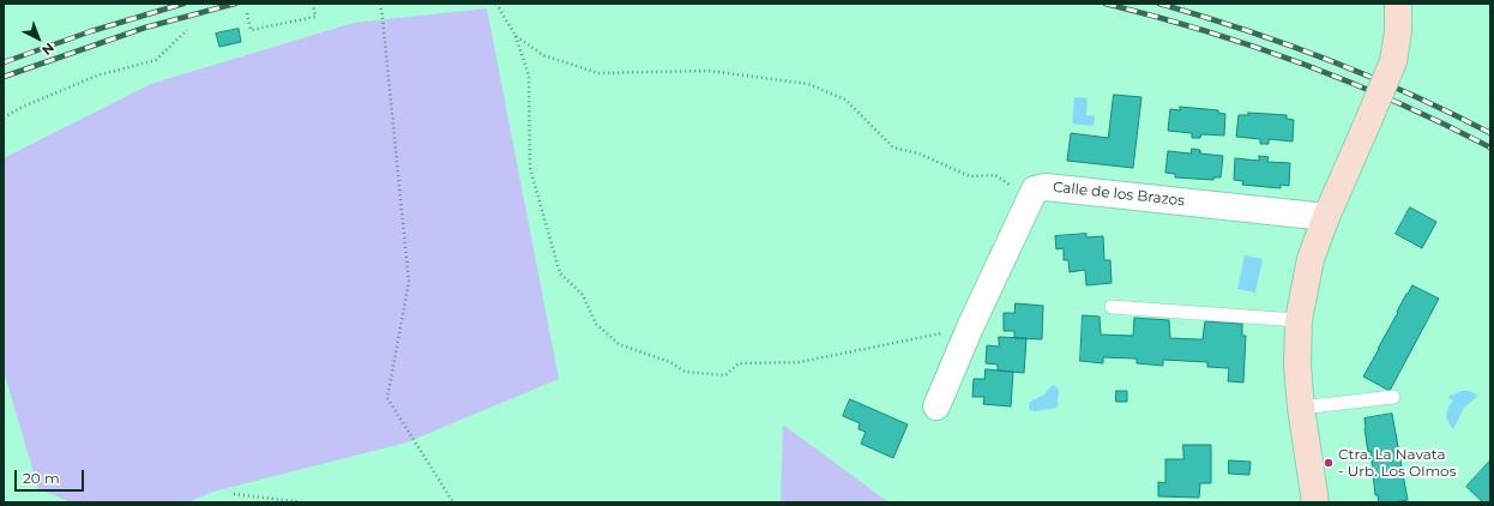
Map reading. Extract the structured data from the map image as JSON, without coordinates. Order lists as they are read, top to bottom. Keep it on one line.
{"streets":{"street":["Calle de los Brazos"]},"places":["Ctra. La Navata - Urb. Los Olmos"],"scale_bar":"20 m","north":"bottom right"}
